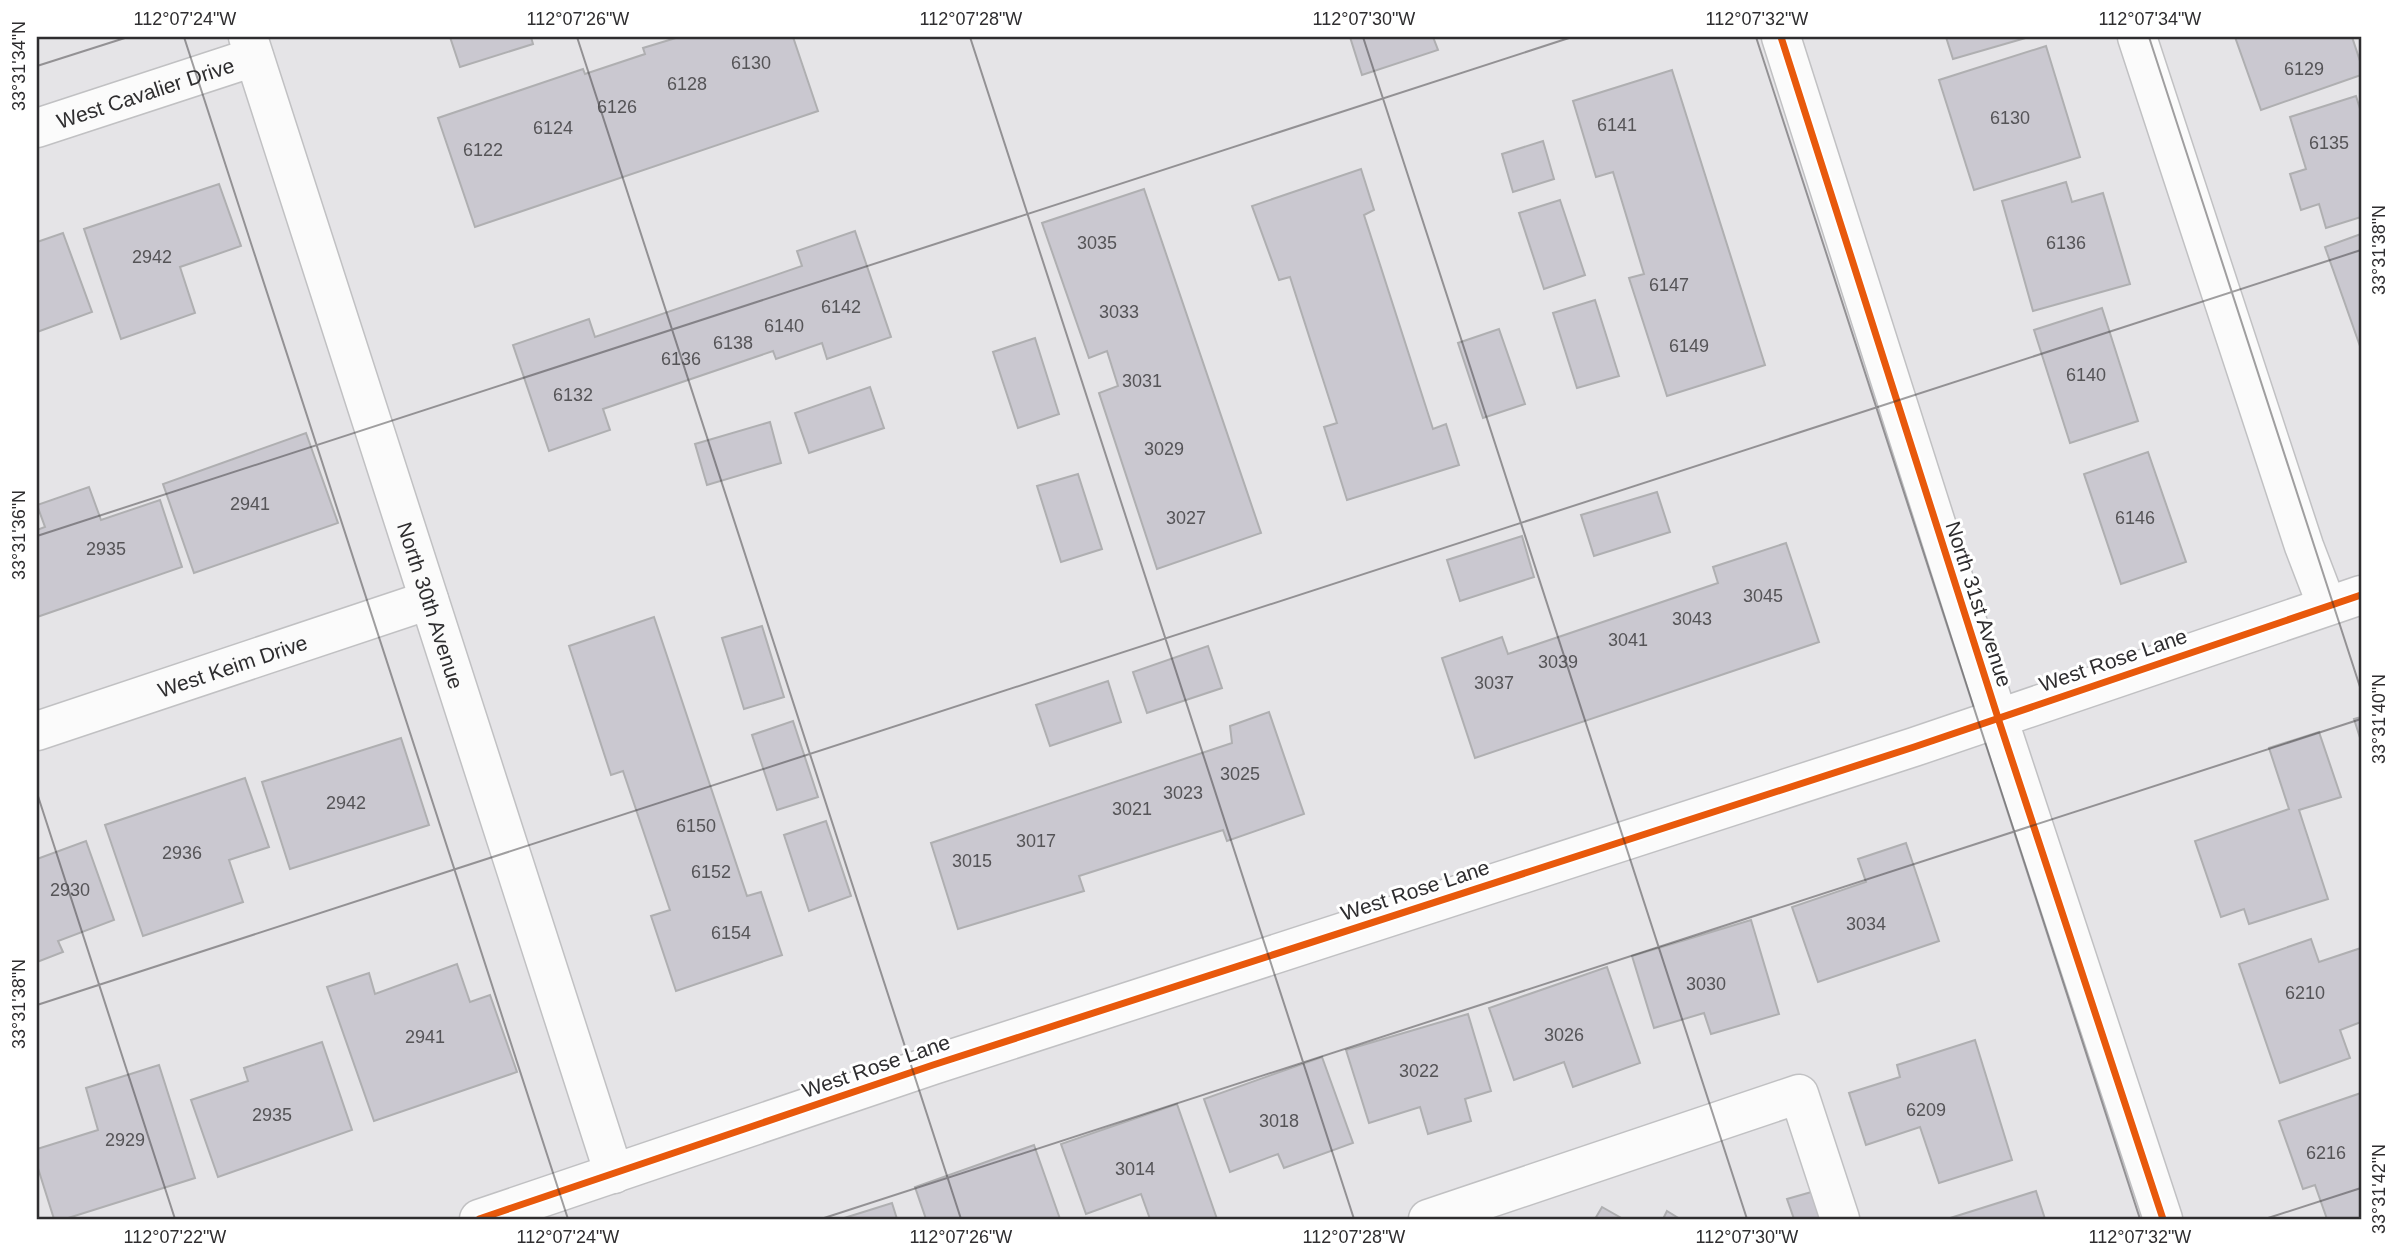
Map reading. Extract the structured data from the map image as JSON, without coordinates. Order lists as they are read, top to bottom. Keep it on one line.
{"streets":{"street":["West Cavalier Drive","North 31st Avenue","North 30th Avenue","West Rose Lane","West Keim Drive"]},"crossings":[["West Cavalier Drive","North 30th Avenue"],["North 31st Avenue","West Rose Lane"],["North 30th Avenue","West Rose Lane"],["North 30th Avenue","West Keim Drive"]],"house_numbers":["6130","6129","6128","6126","6130","6141","6124","6135","6122","3035","6136","2942","6147","6142","3033","6140","6138","6149","6136","6140","3031","6132","3029","2941","3027","6146","2935","3045","3043","3041","3039","3037","3025","3023","2942","3021","6150","3017","2936","3015","6152","2930","3034","6154","3030","6210","3026","2941","3022","6209","2935","3018","2929","6216","3014"],"coordinates":["112°07'24\"W","112°07'26\"W","112°07'28\"W","112°07'30\"W","112°07'32\"W","112°07'34\"W","33°31'34\"N","33°31'38\"N","33°31'36\"N","33°31'40\"N","33°31'42\"N","112°07'22\"W"]}
